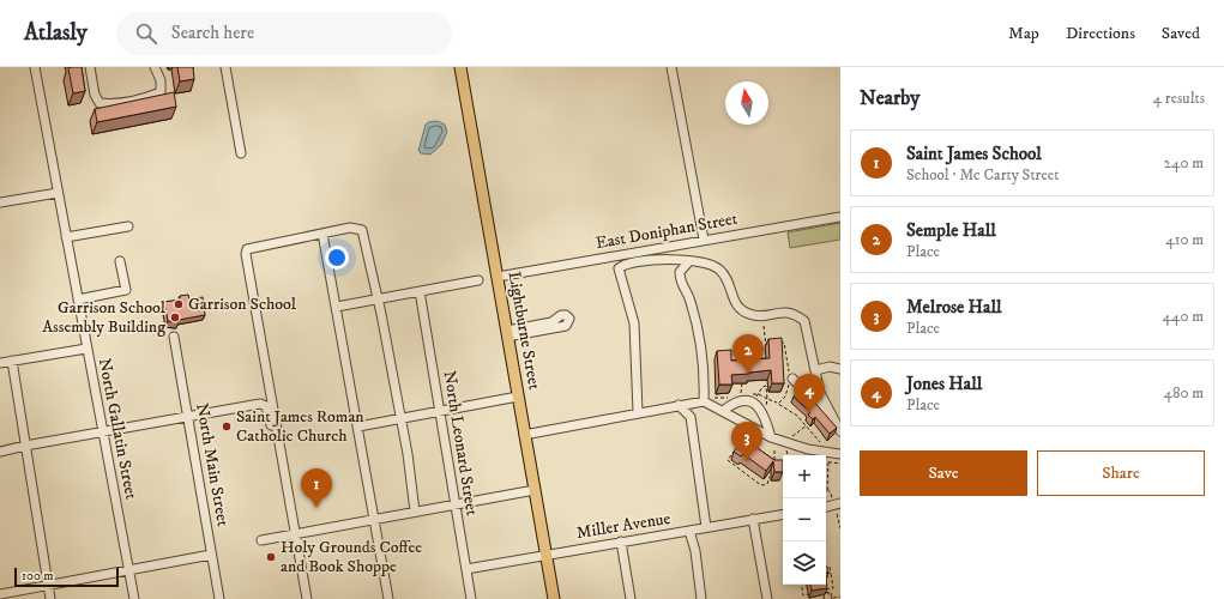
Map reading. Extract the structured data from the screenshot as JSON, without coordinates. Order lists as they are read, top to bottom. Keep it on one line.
{"streets":{"main road":["Lightburne Street"],"street":["East Doniphan Street","North Gallatin Street","North Leonard Street","North Main Street","Miller Avenue"]},"crossings":[["East Doniphan Street","Lightburne Street"],["Lightburne Street","Miller Avenue"],["North Leonard Street","Miller Avenue"]],"places":["Garrison School","Garrison School Assembly Building","Saint James Roman Catholic Church","Holy Grounds Coffee and Book Shoppe"],"scale_bar":"100 m","north":"top","page":{"header":"Atlasly","search":"Search here","nav":["Map","Directions","Saved"],"heading":["Nearby","4 results"],"list":[{"mark":"1","name":"Saint James School","note":"School · Mc Carty Street","value":"240 m"},{"mark":"2","name":"Semple Hall","note":"Place","value":"410 m"},{"mark":"3","name":"Melrose Hall","note":"Place","value":"440 m"},{"mark":"4","name":"Jones Hall","note":"Place","value":"480 m"}],"pins":["2","4","3","1"],"buttons":["Save","Share"],"map_buttons":["+","−"],"scale":"100 m"}}
